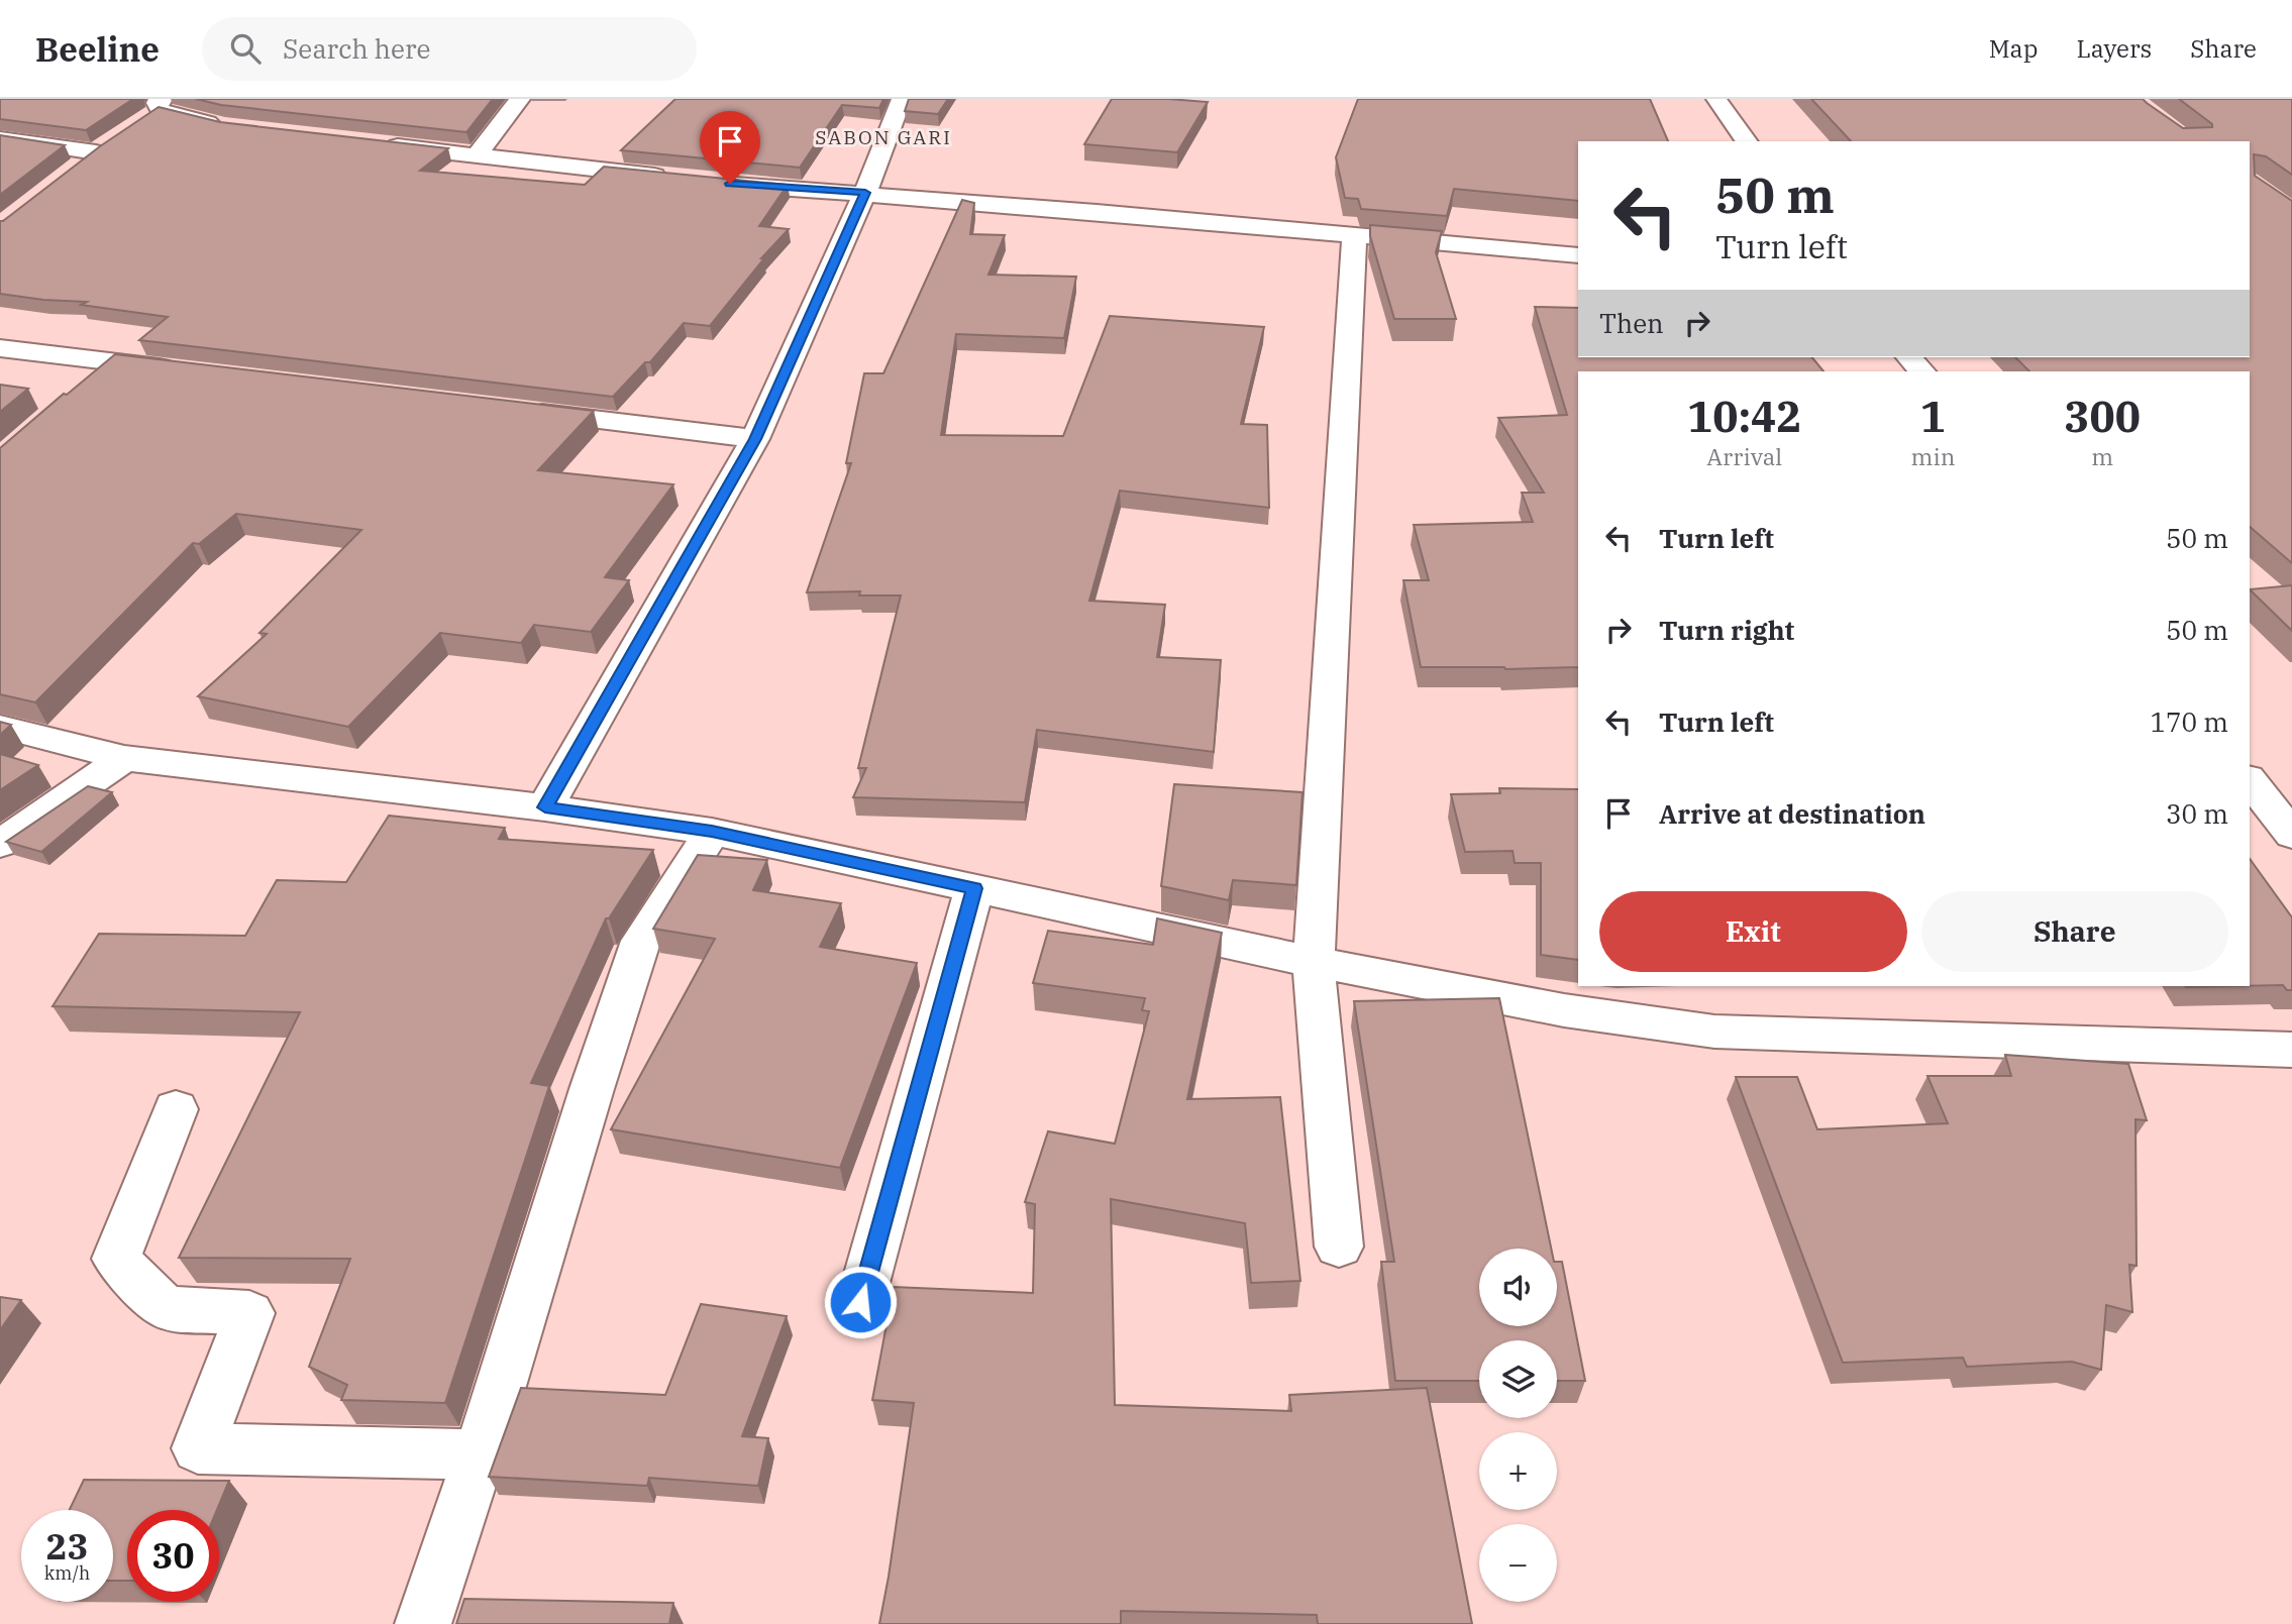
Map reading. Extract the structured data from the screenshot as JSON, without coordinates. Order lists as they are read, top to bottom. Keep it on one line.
{"districts":["SABON GARI"],"page":{"header":"Beeline","search":"Search here","nav":["Map","Layers","Share"],"turn":["50 m","Turn left"],"then":"Then","eta":["10:42","Arrival","1","min","300","m"],"list":[{"name":"Turn left","value":"50 m"},{"name":"Turn right","value":"50 m"},{"name":"Turn left","value":"170 m"},{"name":"Arrive at destination","value":"30 m"}],"buttons":["Exit","Share"],"map_buttons":["+","−"],"speed":"23 km/h","limit":"30"}}
